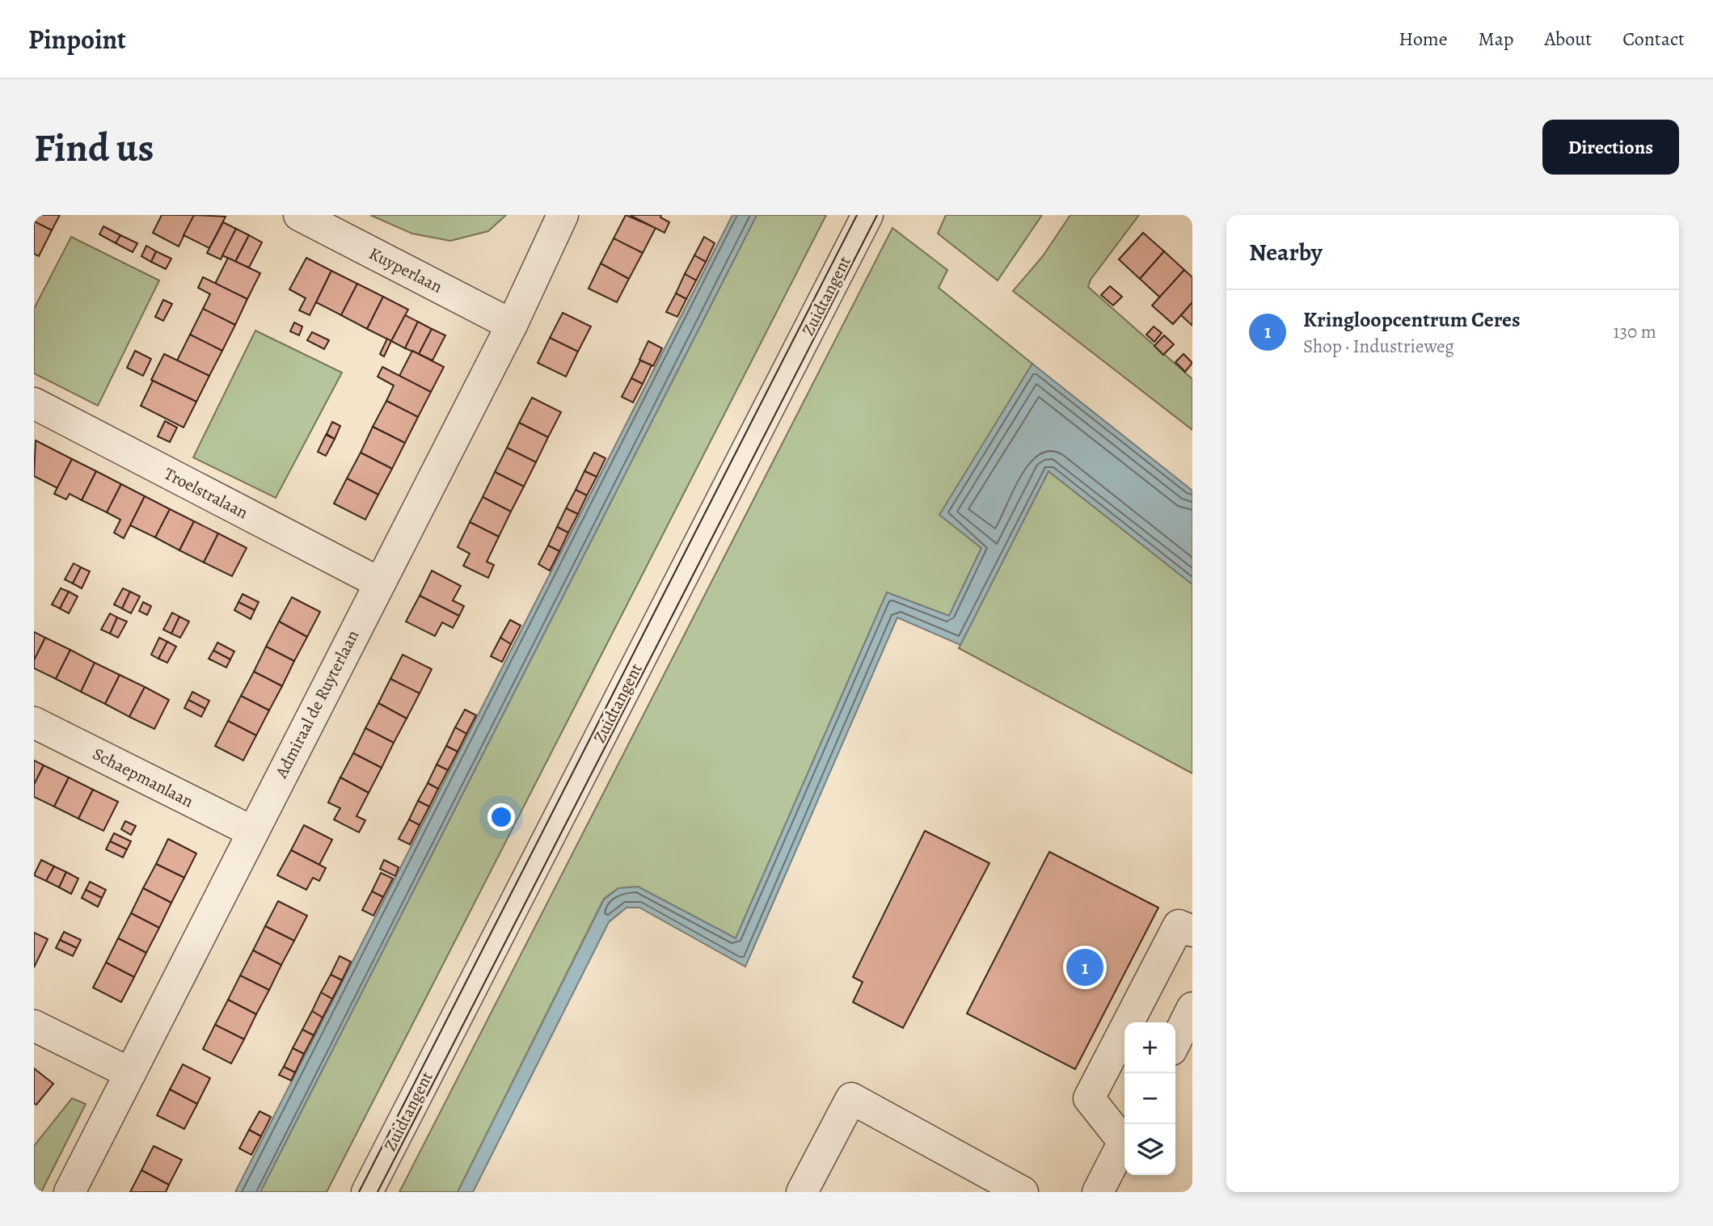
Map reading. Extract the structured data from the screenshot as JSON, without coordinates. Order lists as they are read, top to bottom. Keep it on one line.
{"streets":{"street":["Kuyperlaan","Zuidtangent","Troelstralaan","Admiraal de Ruyterlaan","Schaepmanlaan"]},"crossings":[["Kuyperlaan","Admiraal de Ruyterlaan"],["Troelstralaan","Admiraal de Ruyterlaan"],["Admiraal de Ruyterlaan","Schaepmanlaan"]],"page":{"header":"Pinpoint","nav":["Home","Map","About","Contact"],"buttons":"Directions","title":"Find us","heading":"Nearby","list":[{"mark":"1","name":"Kringloopcentrum Ceres","note":"Shop · Industrieweg","value":"130 m"}],"pins":"1","map_buttons":["+","−"]}}
